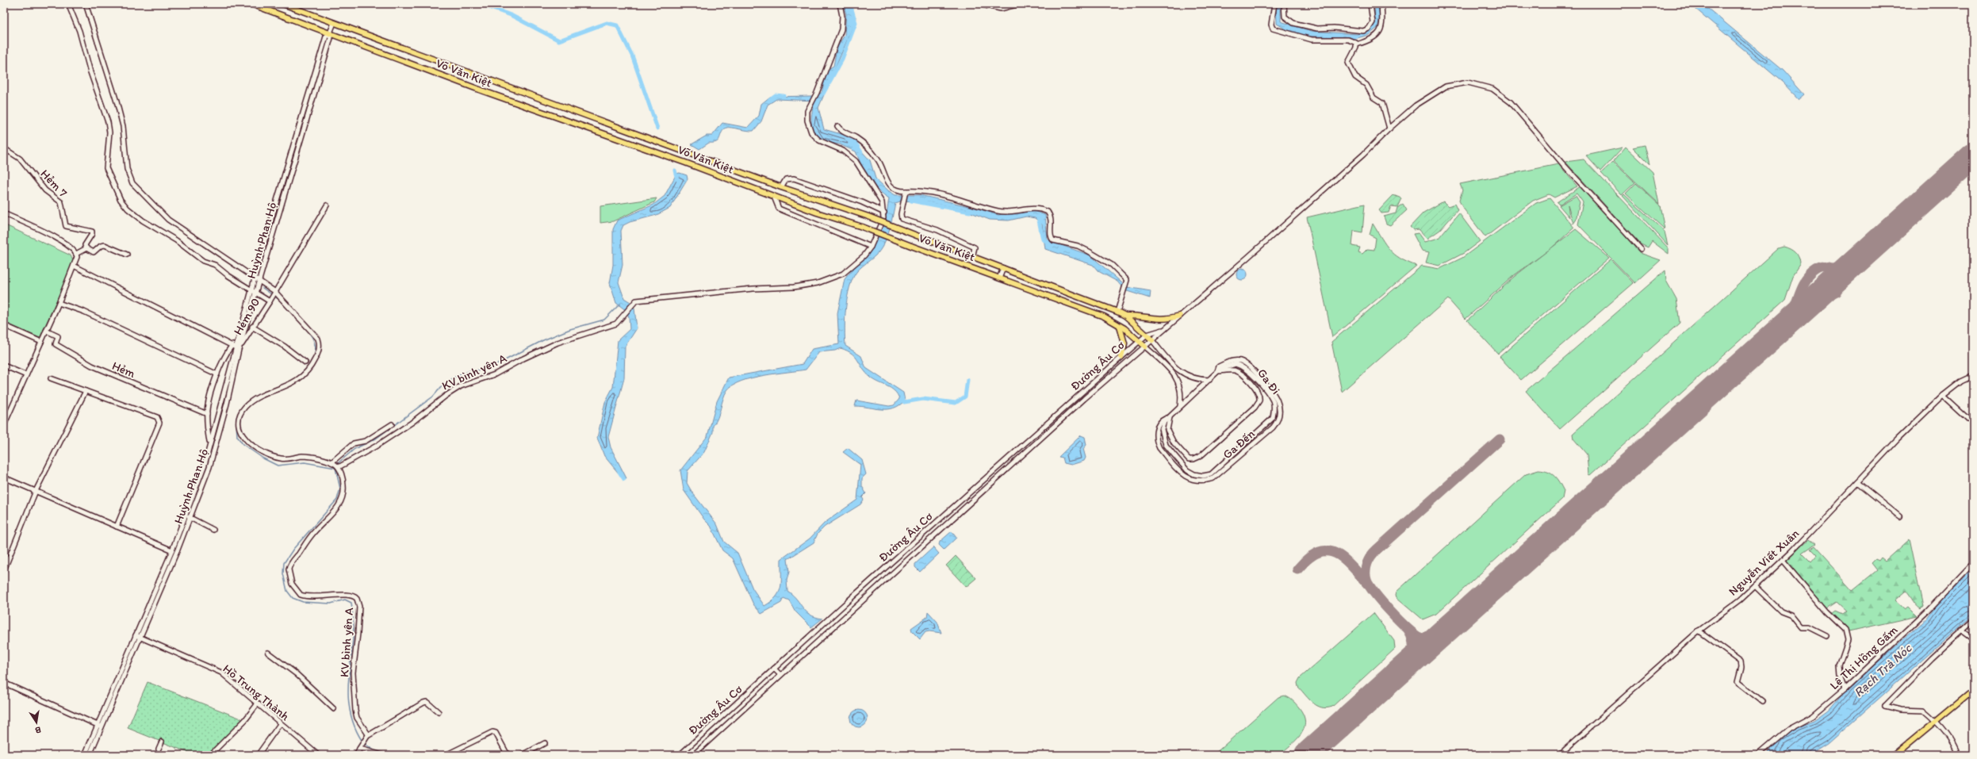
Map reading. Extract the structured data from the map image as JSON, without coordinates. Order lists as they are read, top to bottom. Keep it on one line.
{"streets":{"main road":["Võ Văn Kiệt"],"street":["Hẻm 7","Huỳnh Phan Hộ","Hẻm 90","Đường Âu Cơ","Hẻm","KV bình yên A","Ga Đi","Ga Đến","Nguyễn Viết Xuân","Lê Thị Hồng Gấm","Hồ Trung Thành"]},"crossings":[["Võ Văn Kiệt","Huỳnh Phan Hộ"],["Võ Văn Kiệt","Đường Âu Cơ"],["Huỳnh Phan Hộ","Hẻm 90"],["Huỳnh Phan Hộ","Hồ Trung Thành"],["Ga Đi","Ga Đến"]],"water":["Rạch Trà Nóc"],"north":"bottom"}
